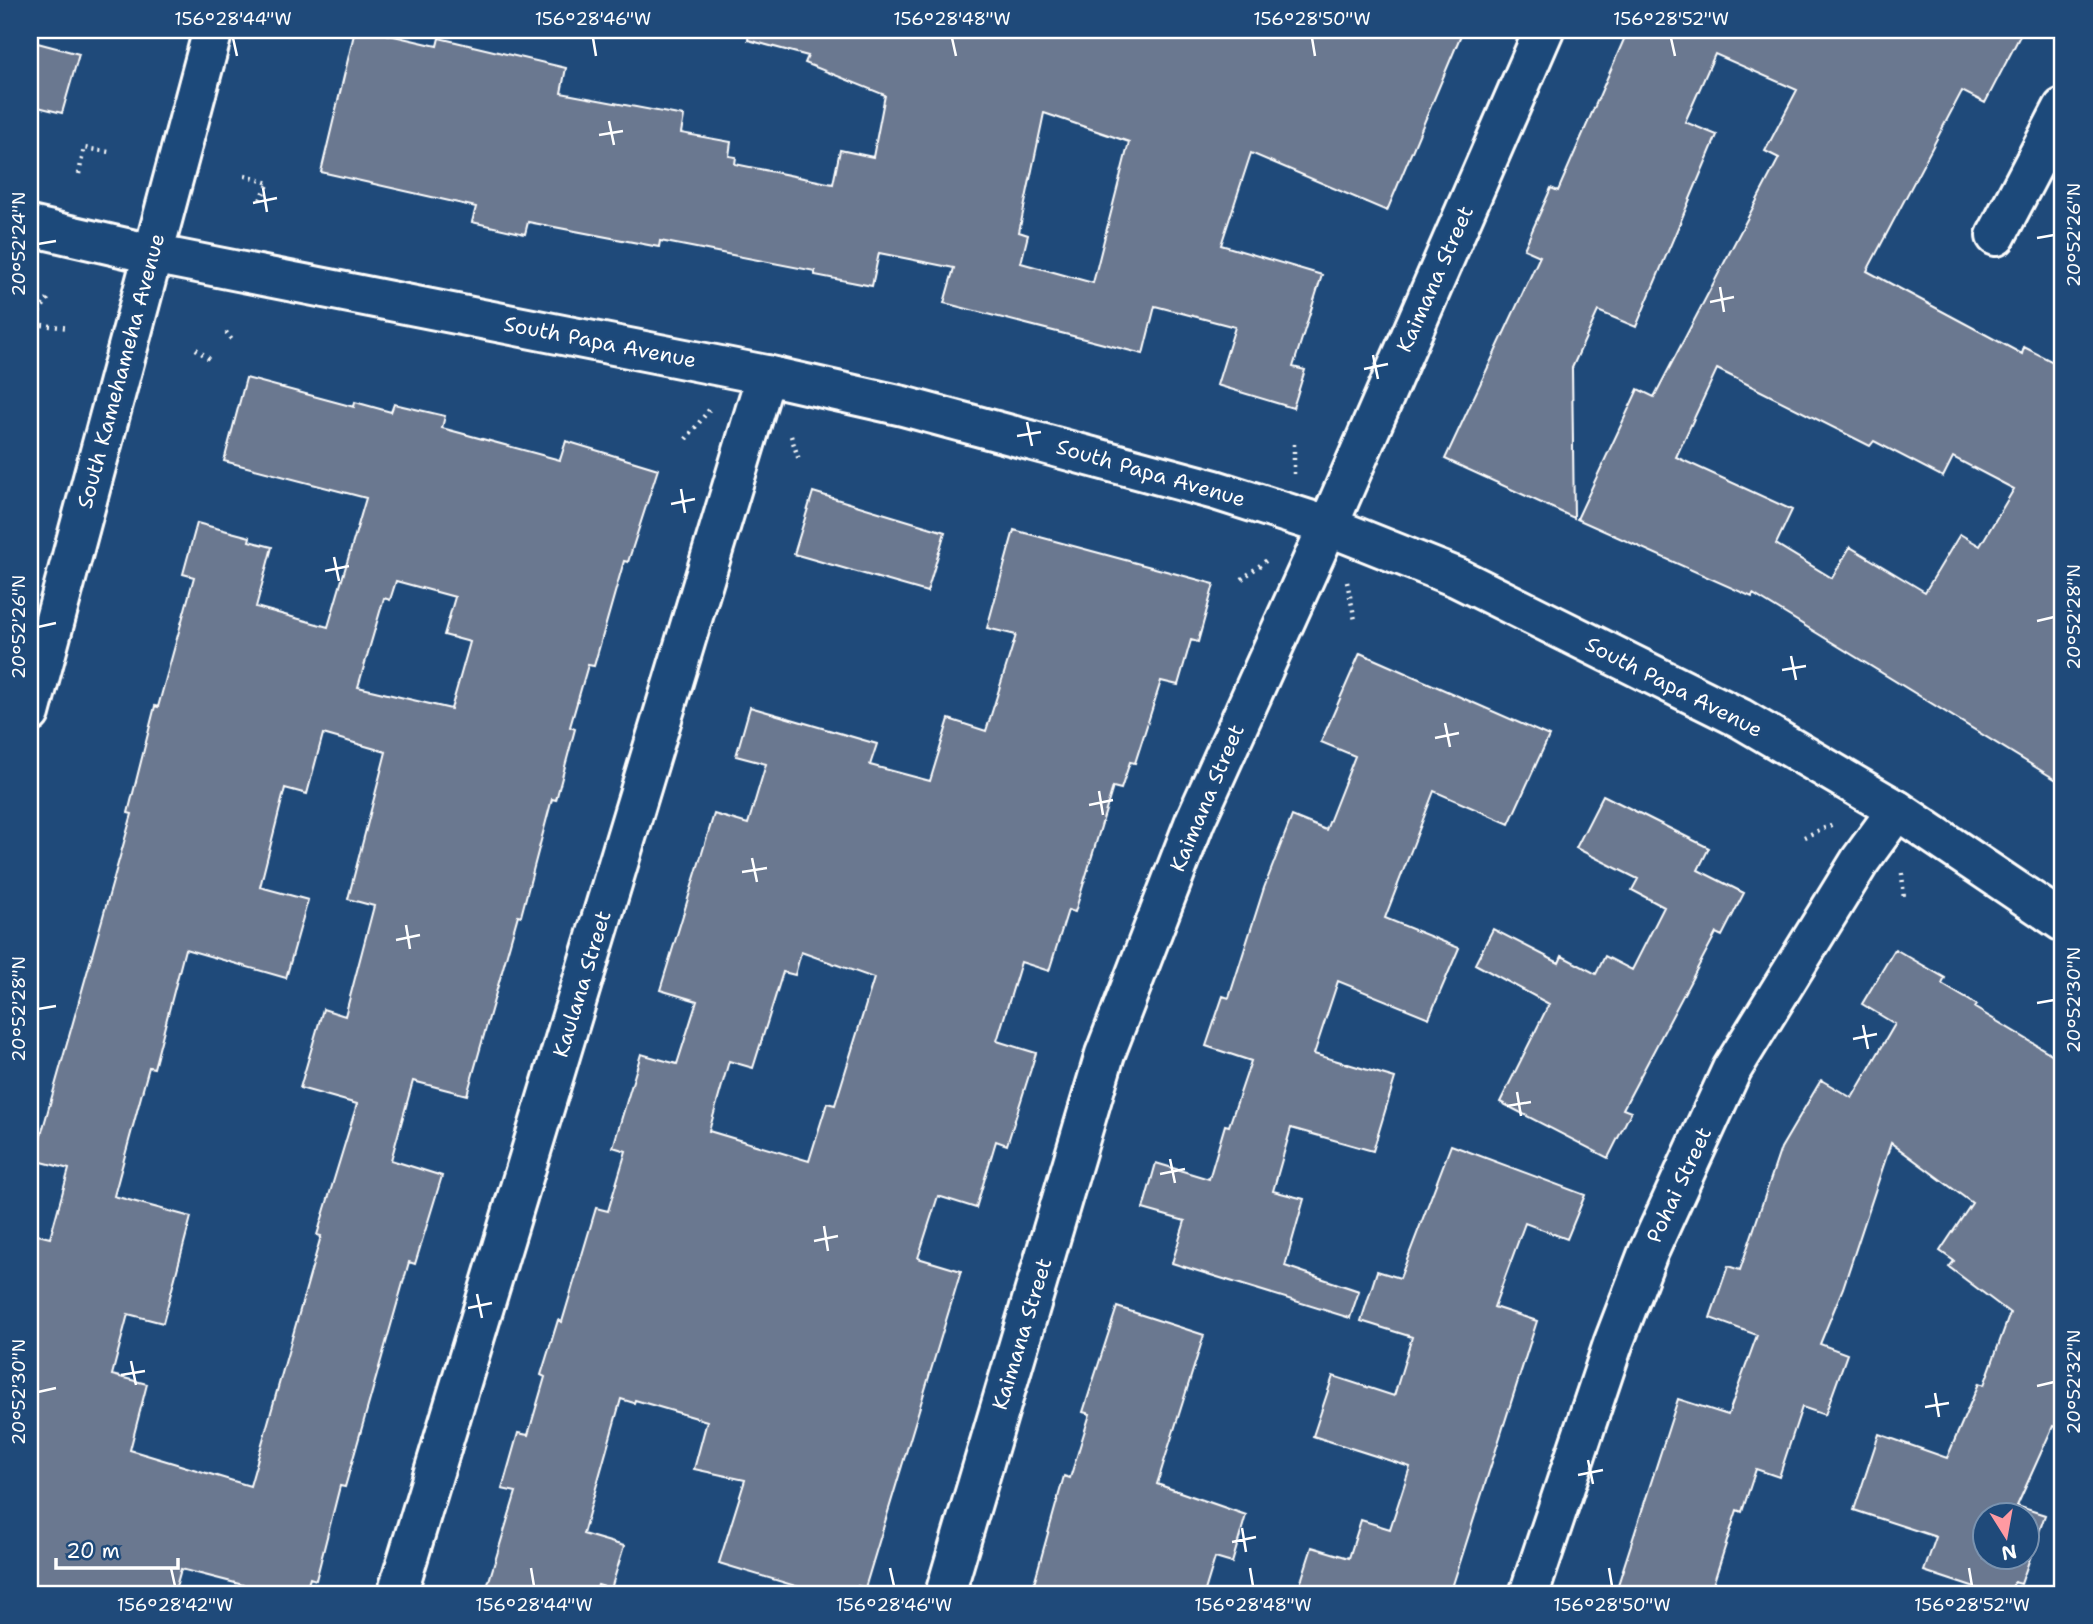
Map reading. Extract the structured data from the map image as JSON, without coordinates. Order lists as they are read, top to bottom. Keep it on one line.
{"streets":{"street":["Kaimana Street","South Papa Avenue","South Kamehameha Avenue","Kaulana Street","Pohai Street"]},"crossings":[["Kaimana Street","South Papa Avenue"],["South Papa Avenue","South Kamehameha Avenue"],["South Papa Avenue","Kaulana Street"],["South Papa Avenue","Pohai Street"]],"scale_bar":"20 m","north":"bottom","coordinates":["156°28'44\"W","156°28'46\"W","156°28'48\"W","156°28'50\"W","156°28'52\"W","20°52'26\"N","20°52'24\"N","20°52'28\"N","20°52'30\"N","20°52'32\"N","156°28'42\"W"]}
